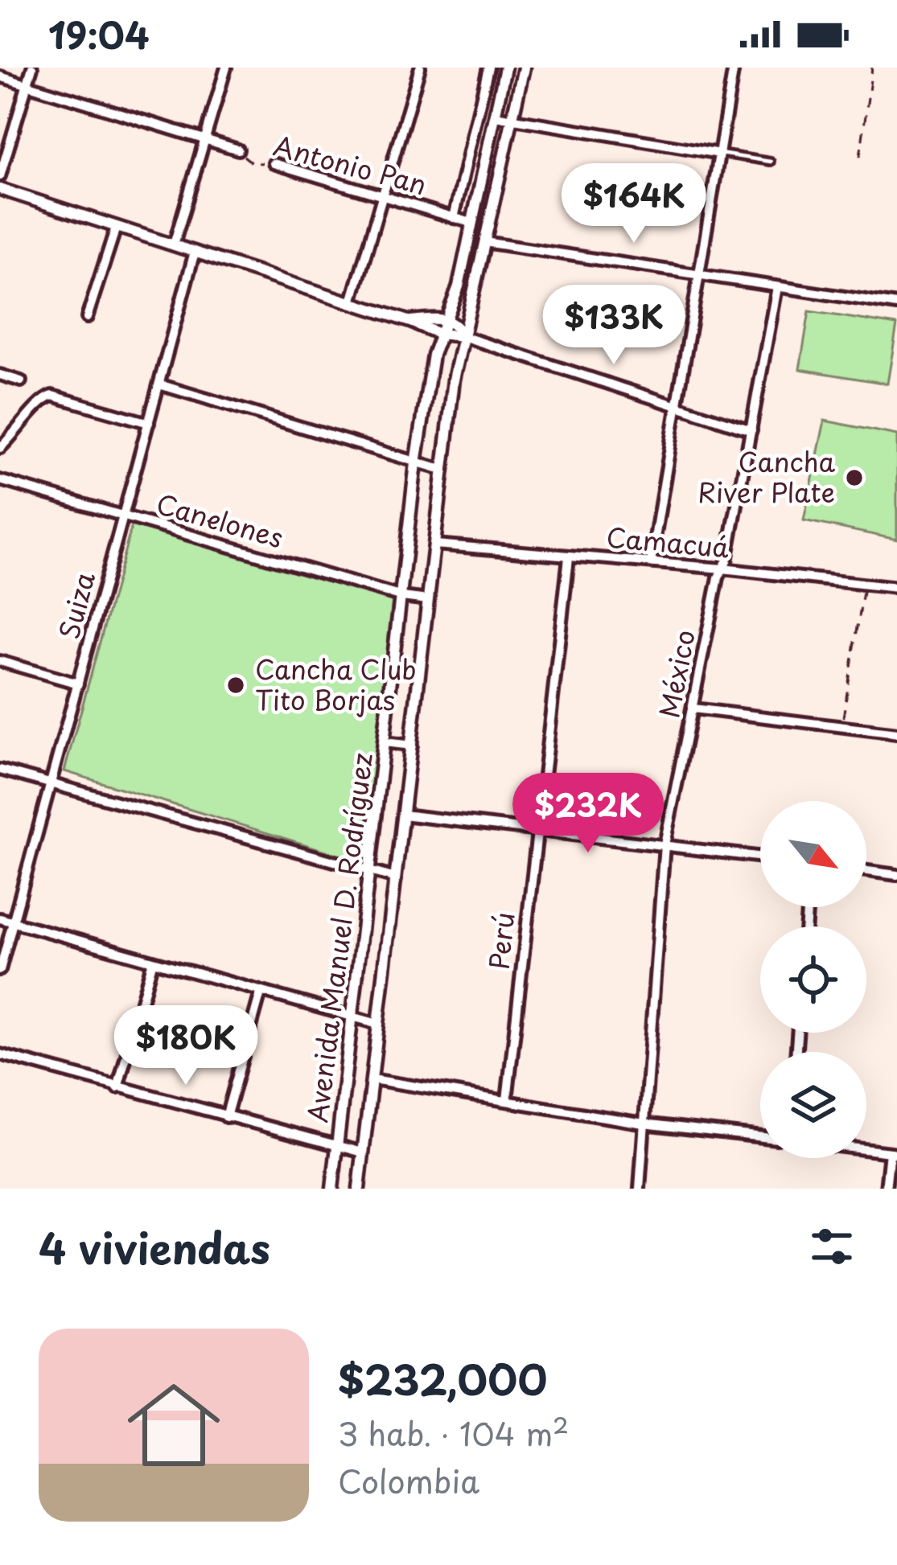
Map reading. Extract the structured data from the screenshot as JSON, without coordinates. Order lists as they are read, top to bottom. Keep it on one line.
{"streets":{"street":["Antonio Pan","Canelones","Camacuá","Suiza","México","Avenida Manuel D. Rodríguez","Perú"]},"crossings":[["Antonio Pan","Avenida Manuel D. Rodríguez"],["Canelones","Suiza"],["Canelones","Avenida Manuel D. Rodríguez"],["Camacuá","México"],["Camacuá","Avenida Manuel D. Rodríguez"],["Camacuá","Perú"]],"places":["Cancha River Plate","Cancha Club Tito Borjas"],"north":"bottom right","page":{"status":"19:04","price":["$164K","$133K","$232K","$180K"],"heading":"4 viviendas","list":[{"name":"$232,000","note":"3 hab. · 104 m² · Colombia"}]}}
